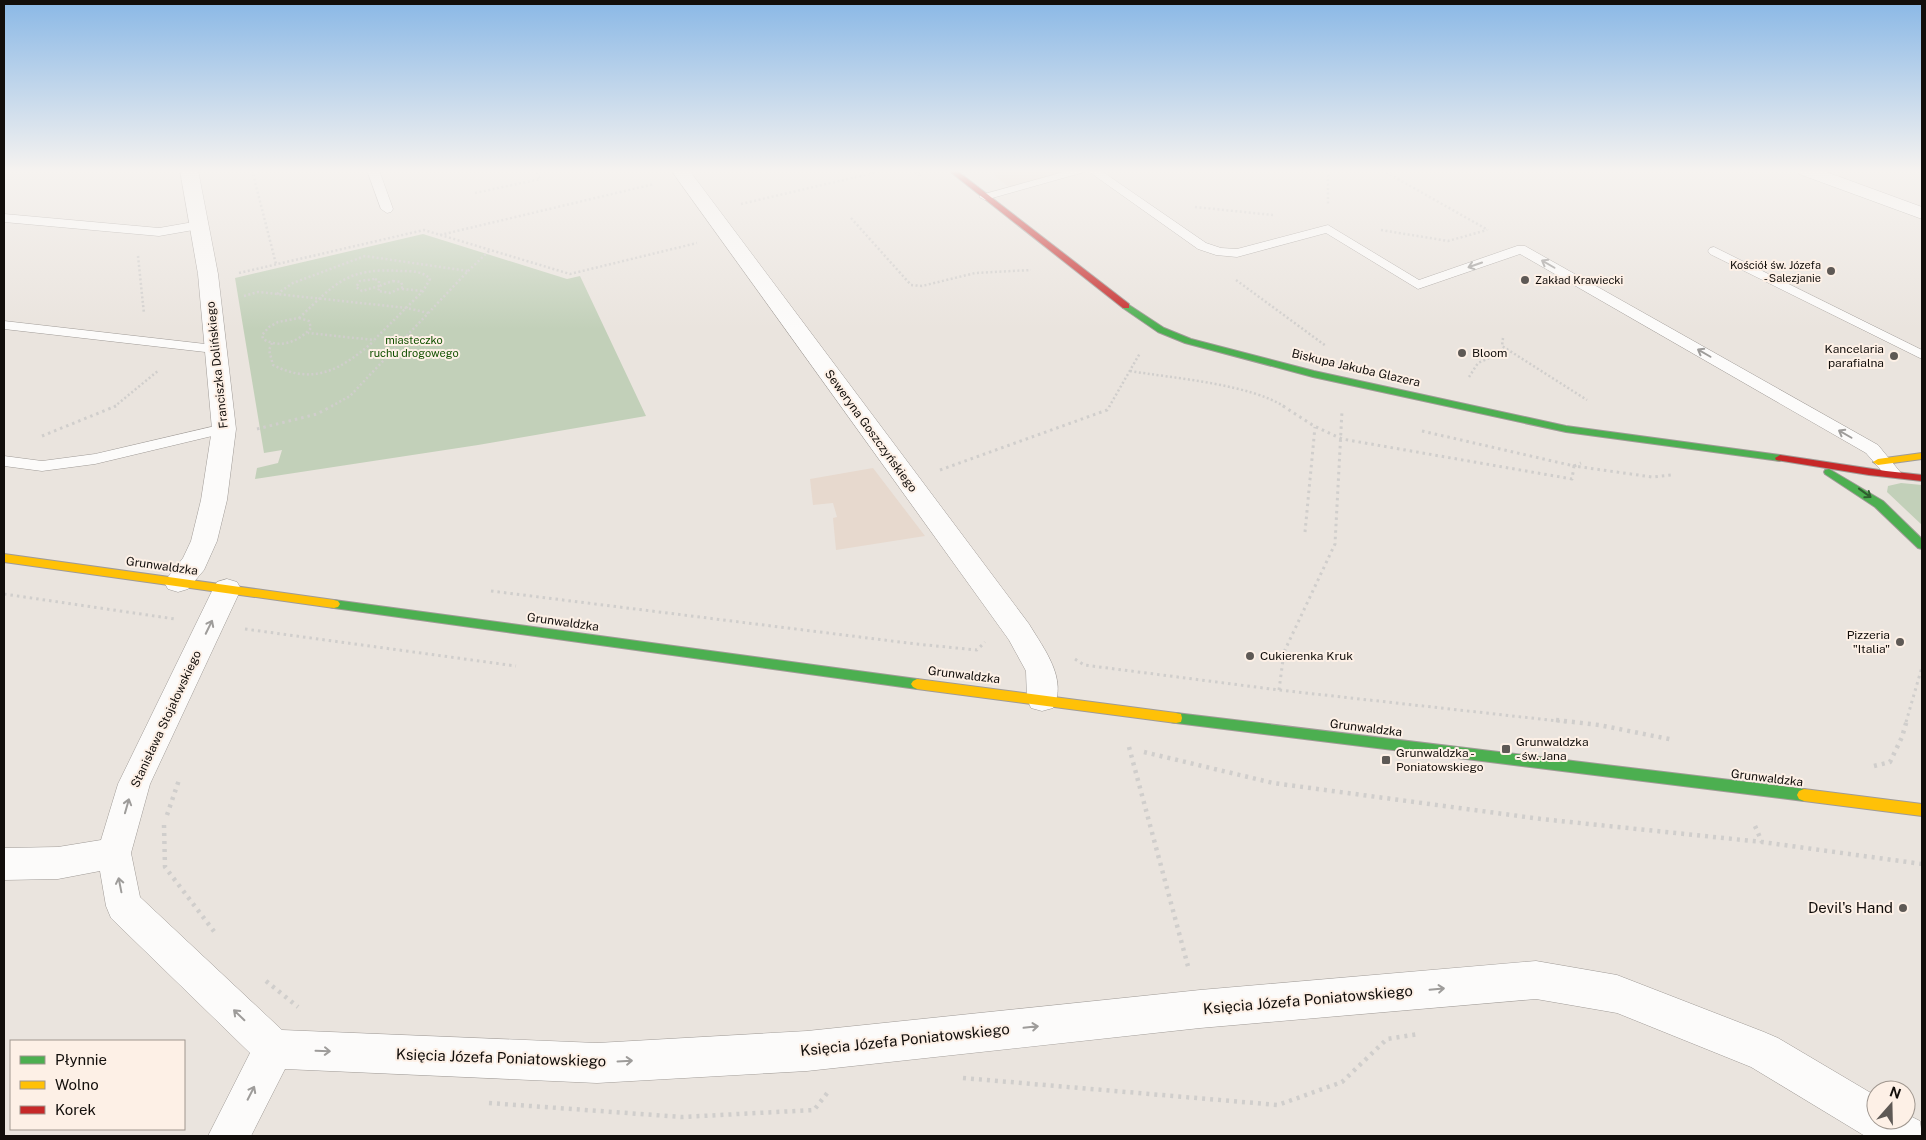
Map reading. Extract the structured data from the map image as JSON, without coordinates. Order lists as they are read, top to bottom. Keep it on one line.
{"streets":{"main road":["Biskupa Jakuba Glazera","Grunwaldzka"],"street":["Franciszka Dolińskiego","Seweryna Goszczyńskiego","Stanisława Stojałowskiego","Księcia Józefa Poniatowskiego"]},"crossings":[["Franciszka Dolińskiego","Grunwaldzka"],["Seweryna Goszczyńskiego","Grunwaldzka"],["Grunwaldzka","Stanisława Stojałowskiego"]],"one_way":["Stanisława Stojałowskiego","Księcia Józefa Poniatowskiego"],"parks":["miasteczko ruchu drogowego"],"places":{"other":["Kościół św. Józefa - Salezjanie","Zakład Krawiecki","Bloom","Kancelaria parafialna","Pizzeria \"Italia\"","Cukierenka Kruk","Devil's Hand"],"transit":["Grunwaldzka - św. Jana","Grunwaldzka - Poniatowskiego"]},"legend":["Płynnie","Wolno","Korek"],"north":"top"}
